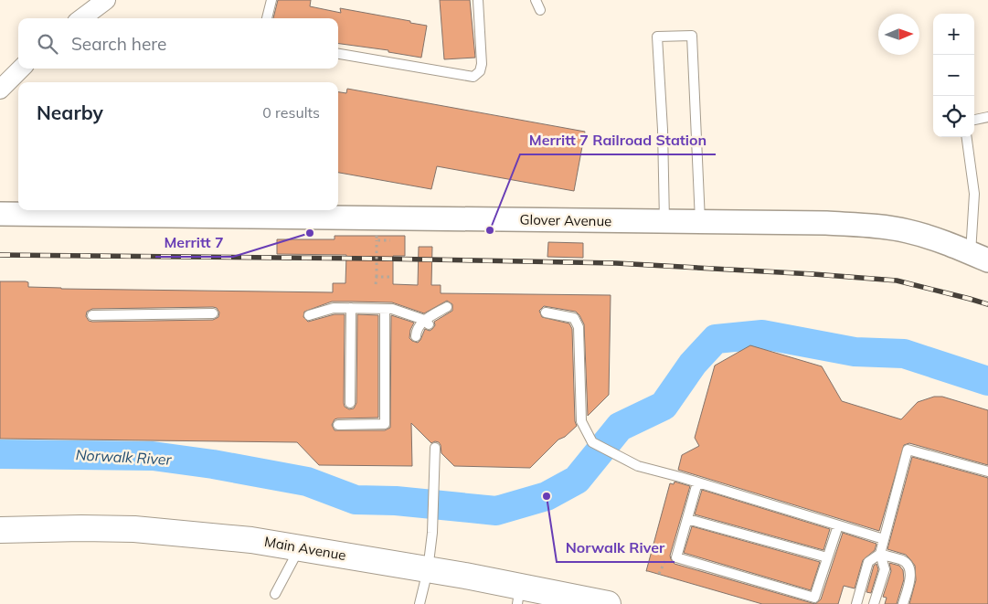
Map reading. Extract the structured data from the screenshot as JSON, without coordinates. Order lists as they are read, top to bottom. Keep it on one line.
{"streets":{"main road":["Main Avenue"],"street":["Glover Avenue"]},"water":["Norwalk River"],"places":["Merritt 7 Railroad Station","Merritt 7","Norwalk River"],"north":"right","page":{"map_buttons":["+","−"],"search":"Search here","heading":["Nearby","0 results"]}}
